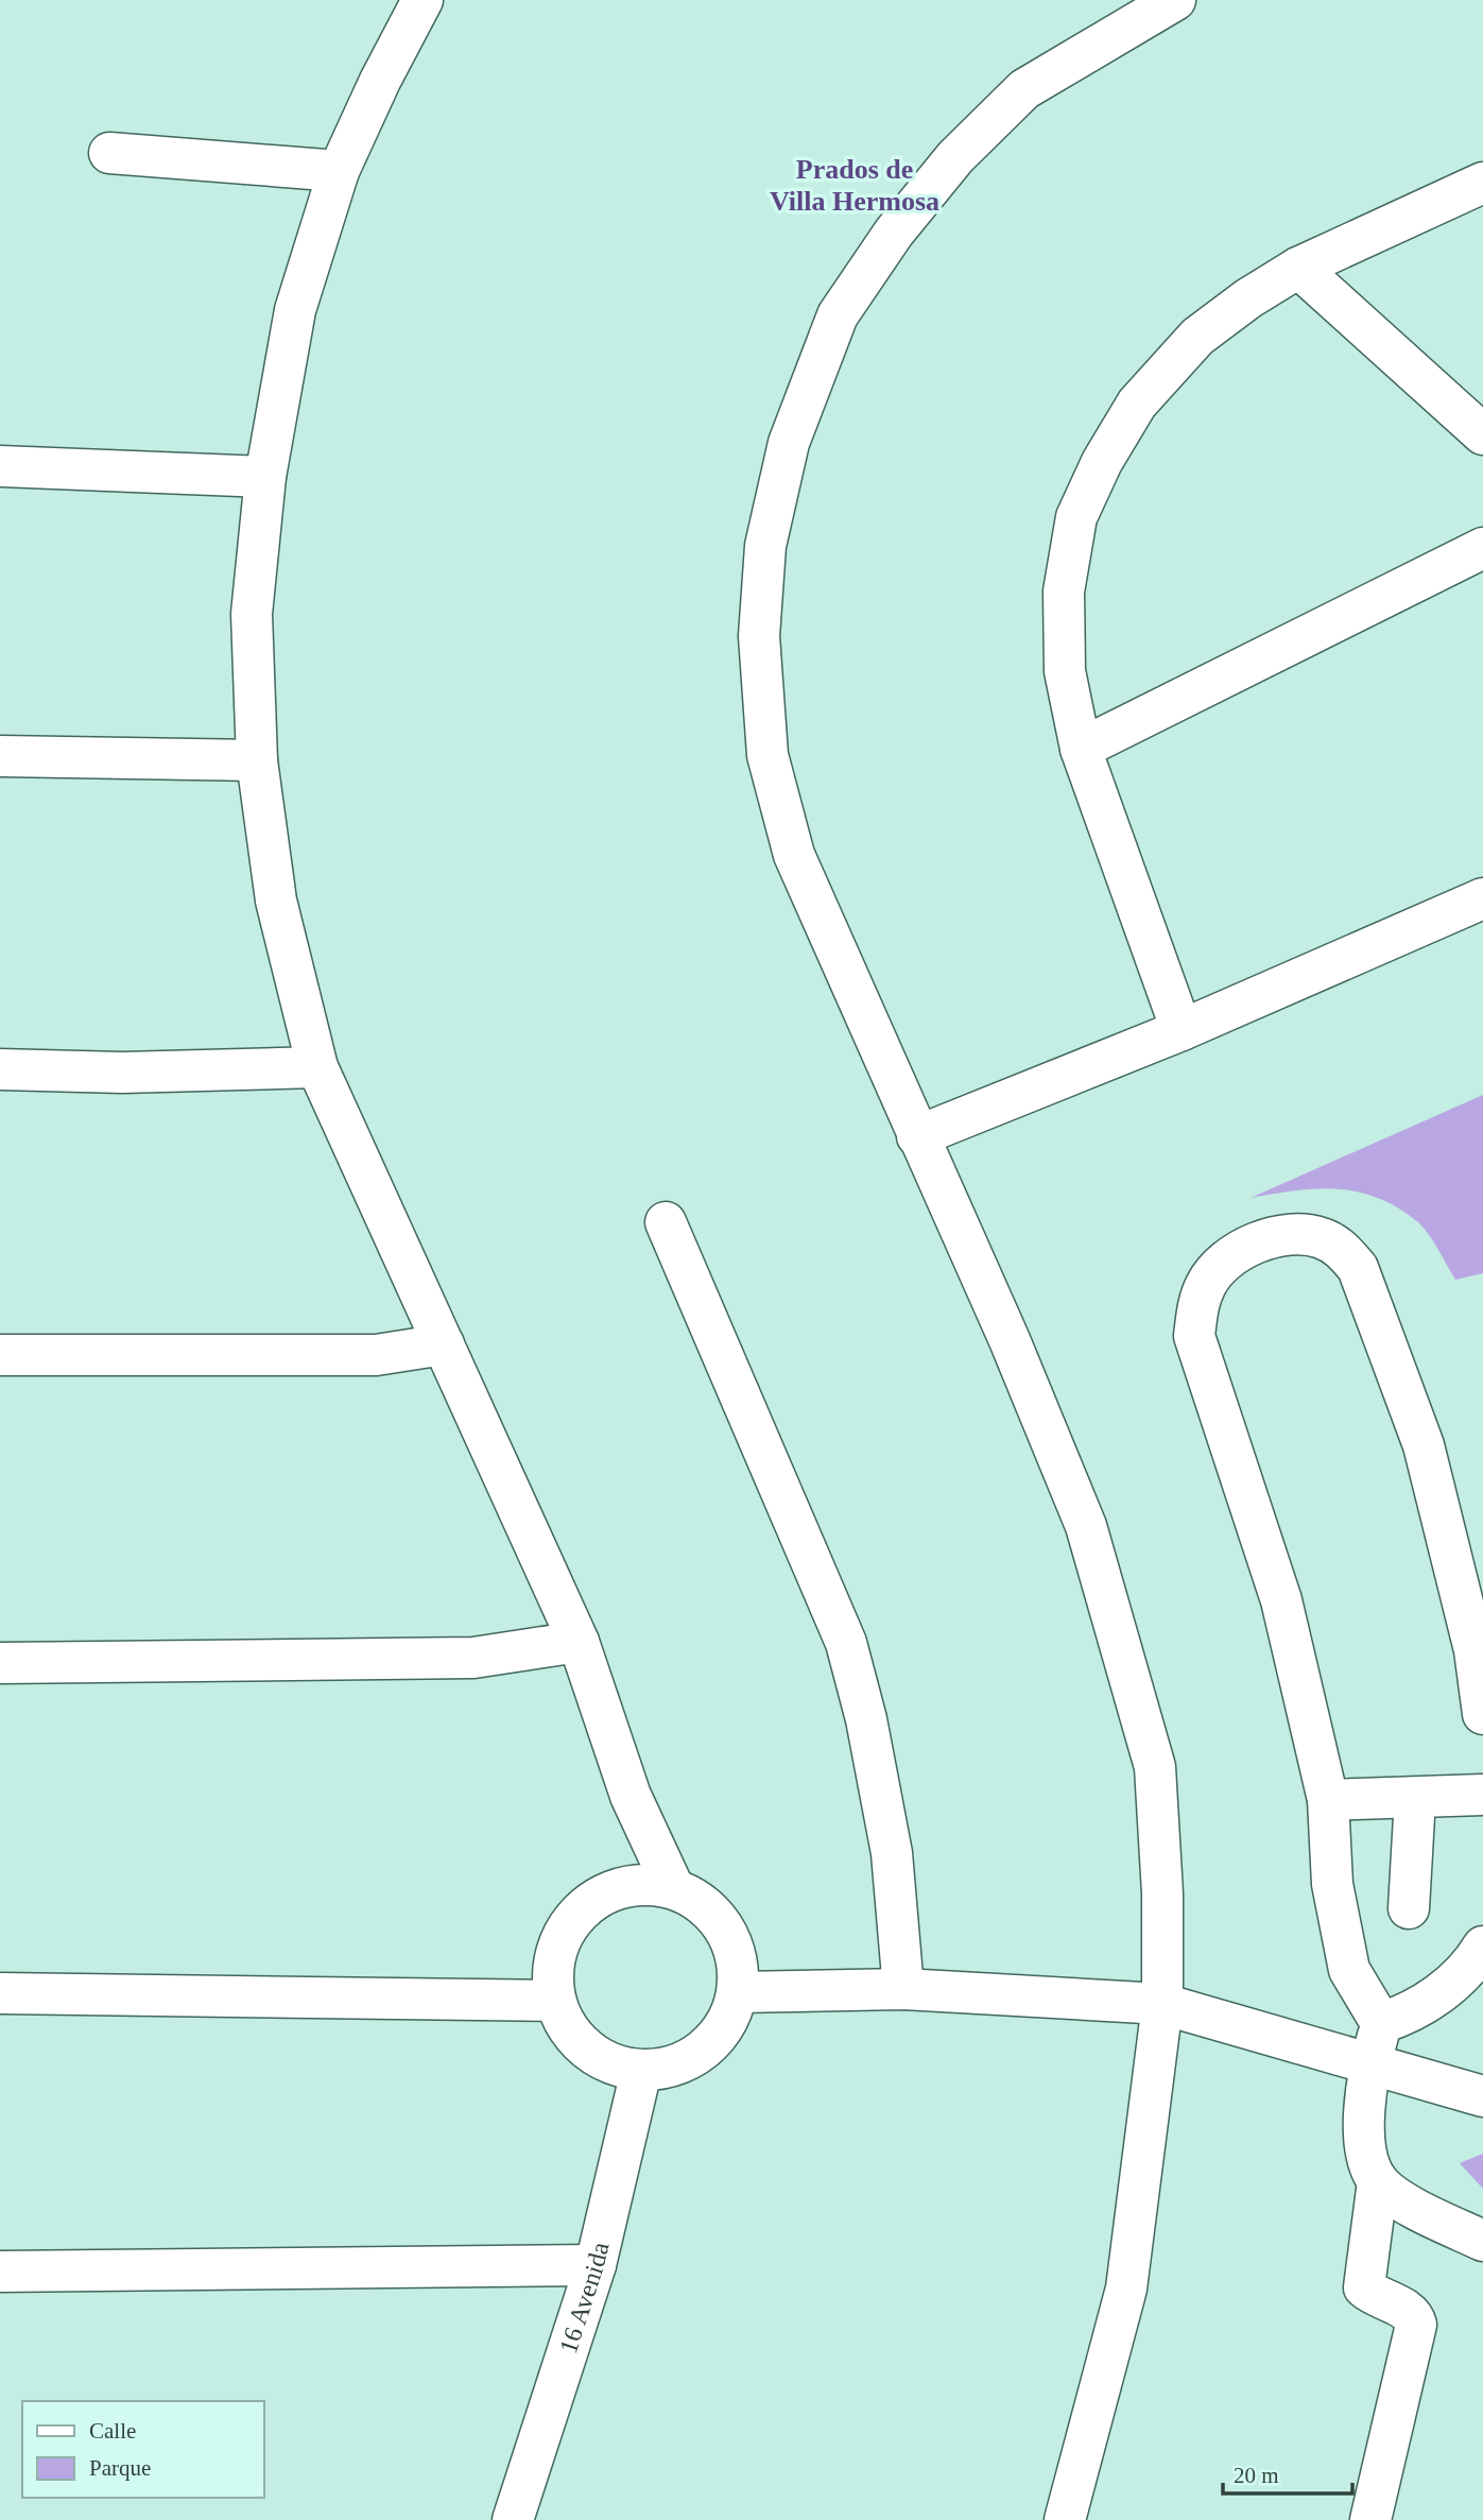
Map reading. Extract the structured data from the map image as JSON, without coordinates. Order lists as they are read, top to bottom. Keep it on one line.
{"streets":{"street":["16 Avenida"]},"districts":["Prados de Villa Hermosa"],"legend":["Calle","Parque"],"scale_bar":"20 m"}
